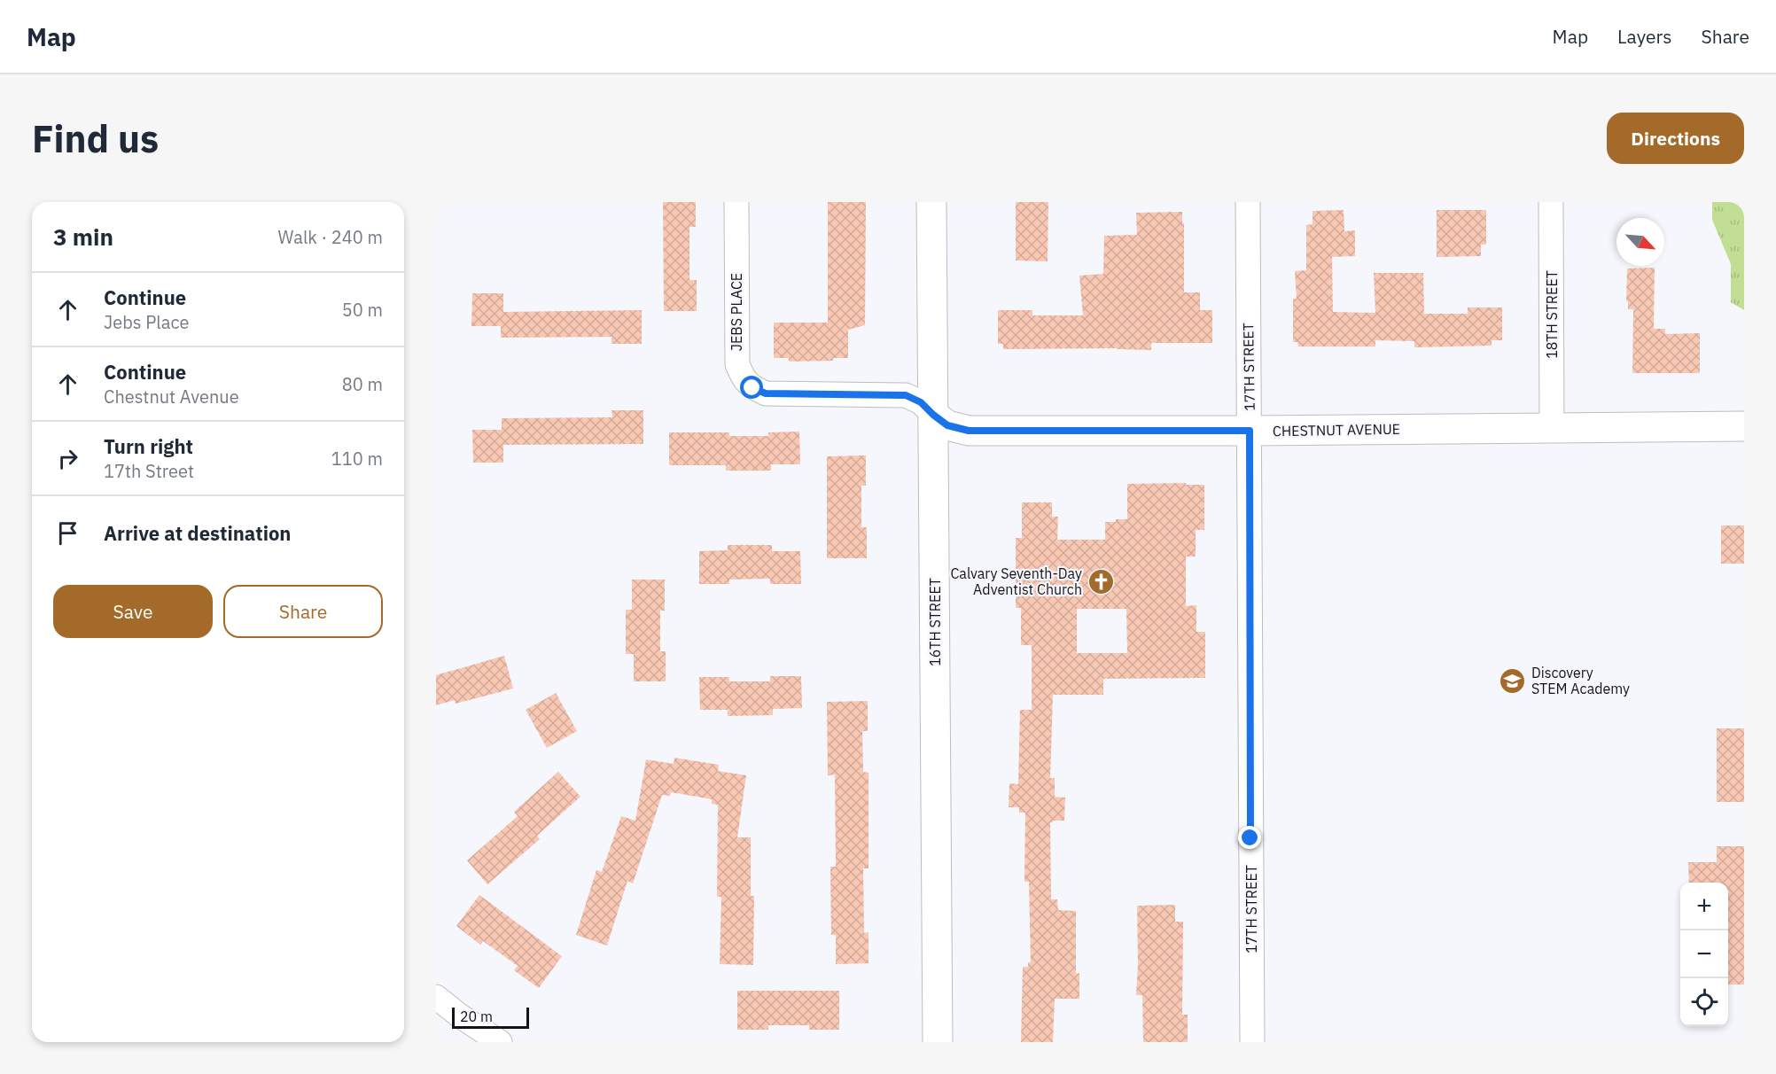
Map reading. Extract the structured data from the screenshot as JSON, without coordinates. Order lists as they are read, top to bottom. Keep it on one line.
{"streets":{"main road":["CHESTNUT AVENUE","16TH STREET"],"street":["JEBS PLACE","18TH STREET","17TH STREET"]},"crossings":[["JEBS PLACE","CHESTNUT AVENUE"],["JEBS PLACE","16TH STREET"],["18TH STREET","CHESTNUT AVENUE"],["17TH STREET","CHESTNUT AVENUE"],["CHESTNUT AVENUE","16TH STREET"]],"places":{"church":["Calvary Seventh-Day Adventist Church"],"school or university":["Discovery STEM Academy"]},"scale_bar":"20 m","north":"bottom right","page":{"header":"Map","nav":["Map","Layers","Share"],"buttons":["Directions",["Save","Share"]],"title":"Find us","heading":["3 min","Walk · 240 m"],"list":[["Continue","Jebs Place","50 m"],["Continue","Chestnut Avenue","80 m"],["Turn right","17th Street","110 m"],"Arrive at destination"],"map_buttons":["+","−"],"scale":"20 m"}}
